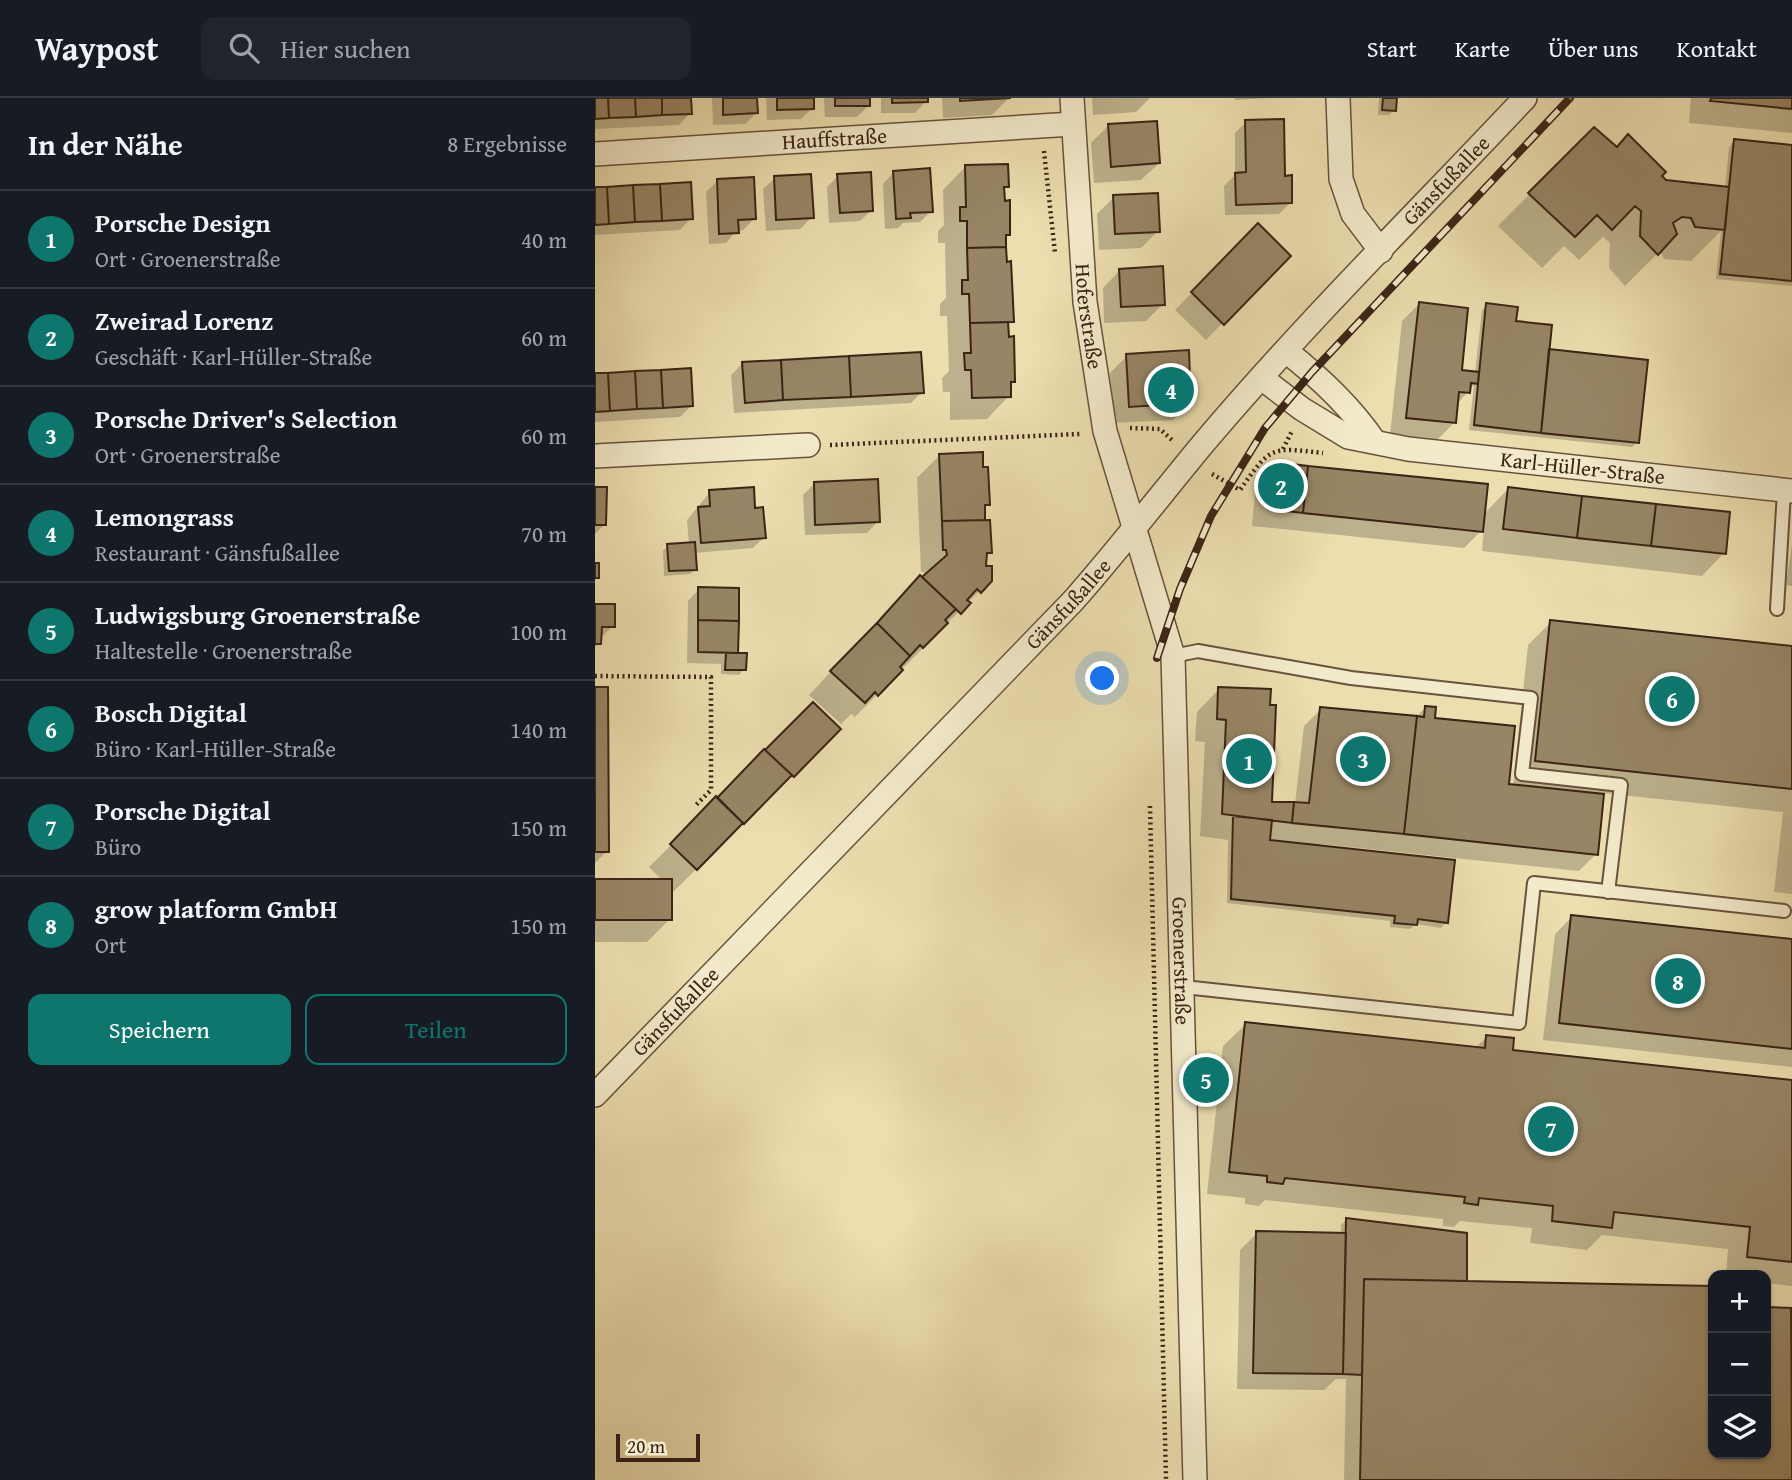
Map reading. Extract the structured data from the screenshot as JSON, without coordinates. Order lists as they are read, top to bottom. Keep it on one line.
{"streets":{"street":["Hauffstraße","Gänsfußallee","Hoferstraße","Karl-Hüller-Straße","Groenerstraße"]},"crossings":[["Hauffstraße","Hoferstraße"],["Gänsfußallee","Hoferstraße"],["Gänsfußallee","Karl-Hüller-Straße"],["Gänsfußallee","Groenerstraße"],["Hoferstraße","Groenerstraße"]],"scale_bar":"20 m","page":{"header":"Waypost","search":"Hier suchen","nav":["Start","Karte","Über uns","Kontakt"],"heading":["In der Nähe","8 Ergebnisse"],"list":[{"mark":"1","name":"Porsche Design","note":"Ort · Groenerstraße","value":"40 m"},{"mark":"2","name":"Zweirad Lorenz","note":"Geschäft · Karl-Hüller-Straße","value":"60 m"},{"mark":"3","name":"Porsche Driver's Selection","note":"Ort · Groenerstraße","value":"60 m"},{"mark":"4","name":"Lemongrass","note":"Restaurant · Gänsfußallee","value":"70 m"},{"mark":"5","name":"Ludwigsburg Groenerstraße","note":"Haltestelle · Groenerstraße","value":"100 m"},{"mark":"6","name":"Bosch Digital","note":"Büro · Karl-Hüller-Straße","value":"140 m"},{"mark":"7","name":"Porsche Digital","note":"Büro","value":"150 m"},{"mark":"8","name":"grow platform GmbH","note":"Ort","value":"150 m"}],"pins":["4","2","6","3","1","8","5","7"],"buttons":["Speichern","Teilen"],"map_buttons":["+","−"],"scale":"20 m"}}
